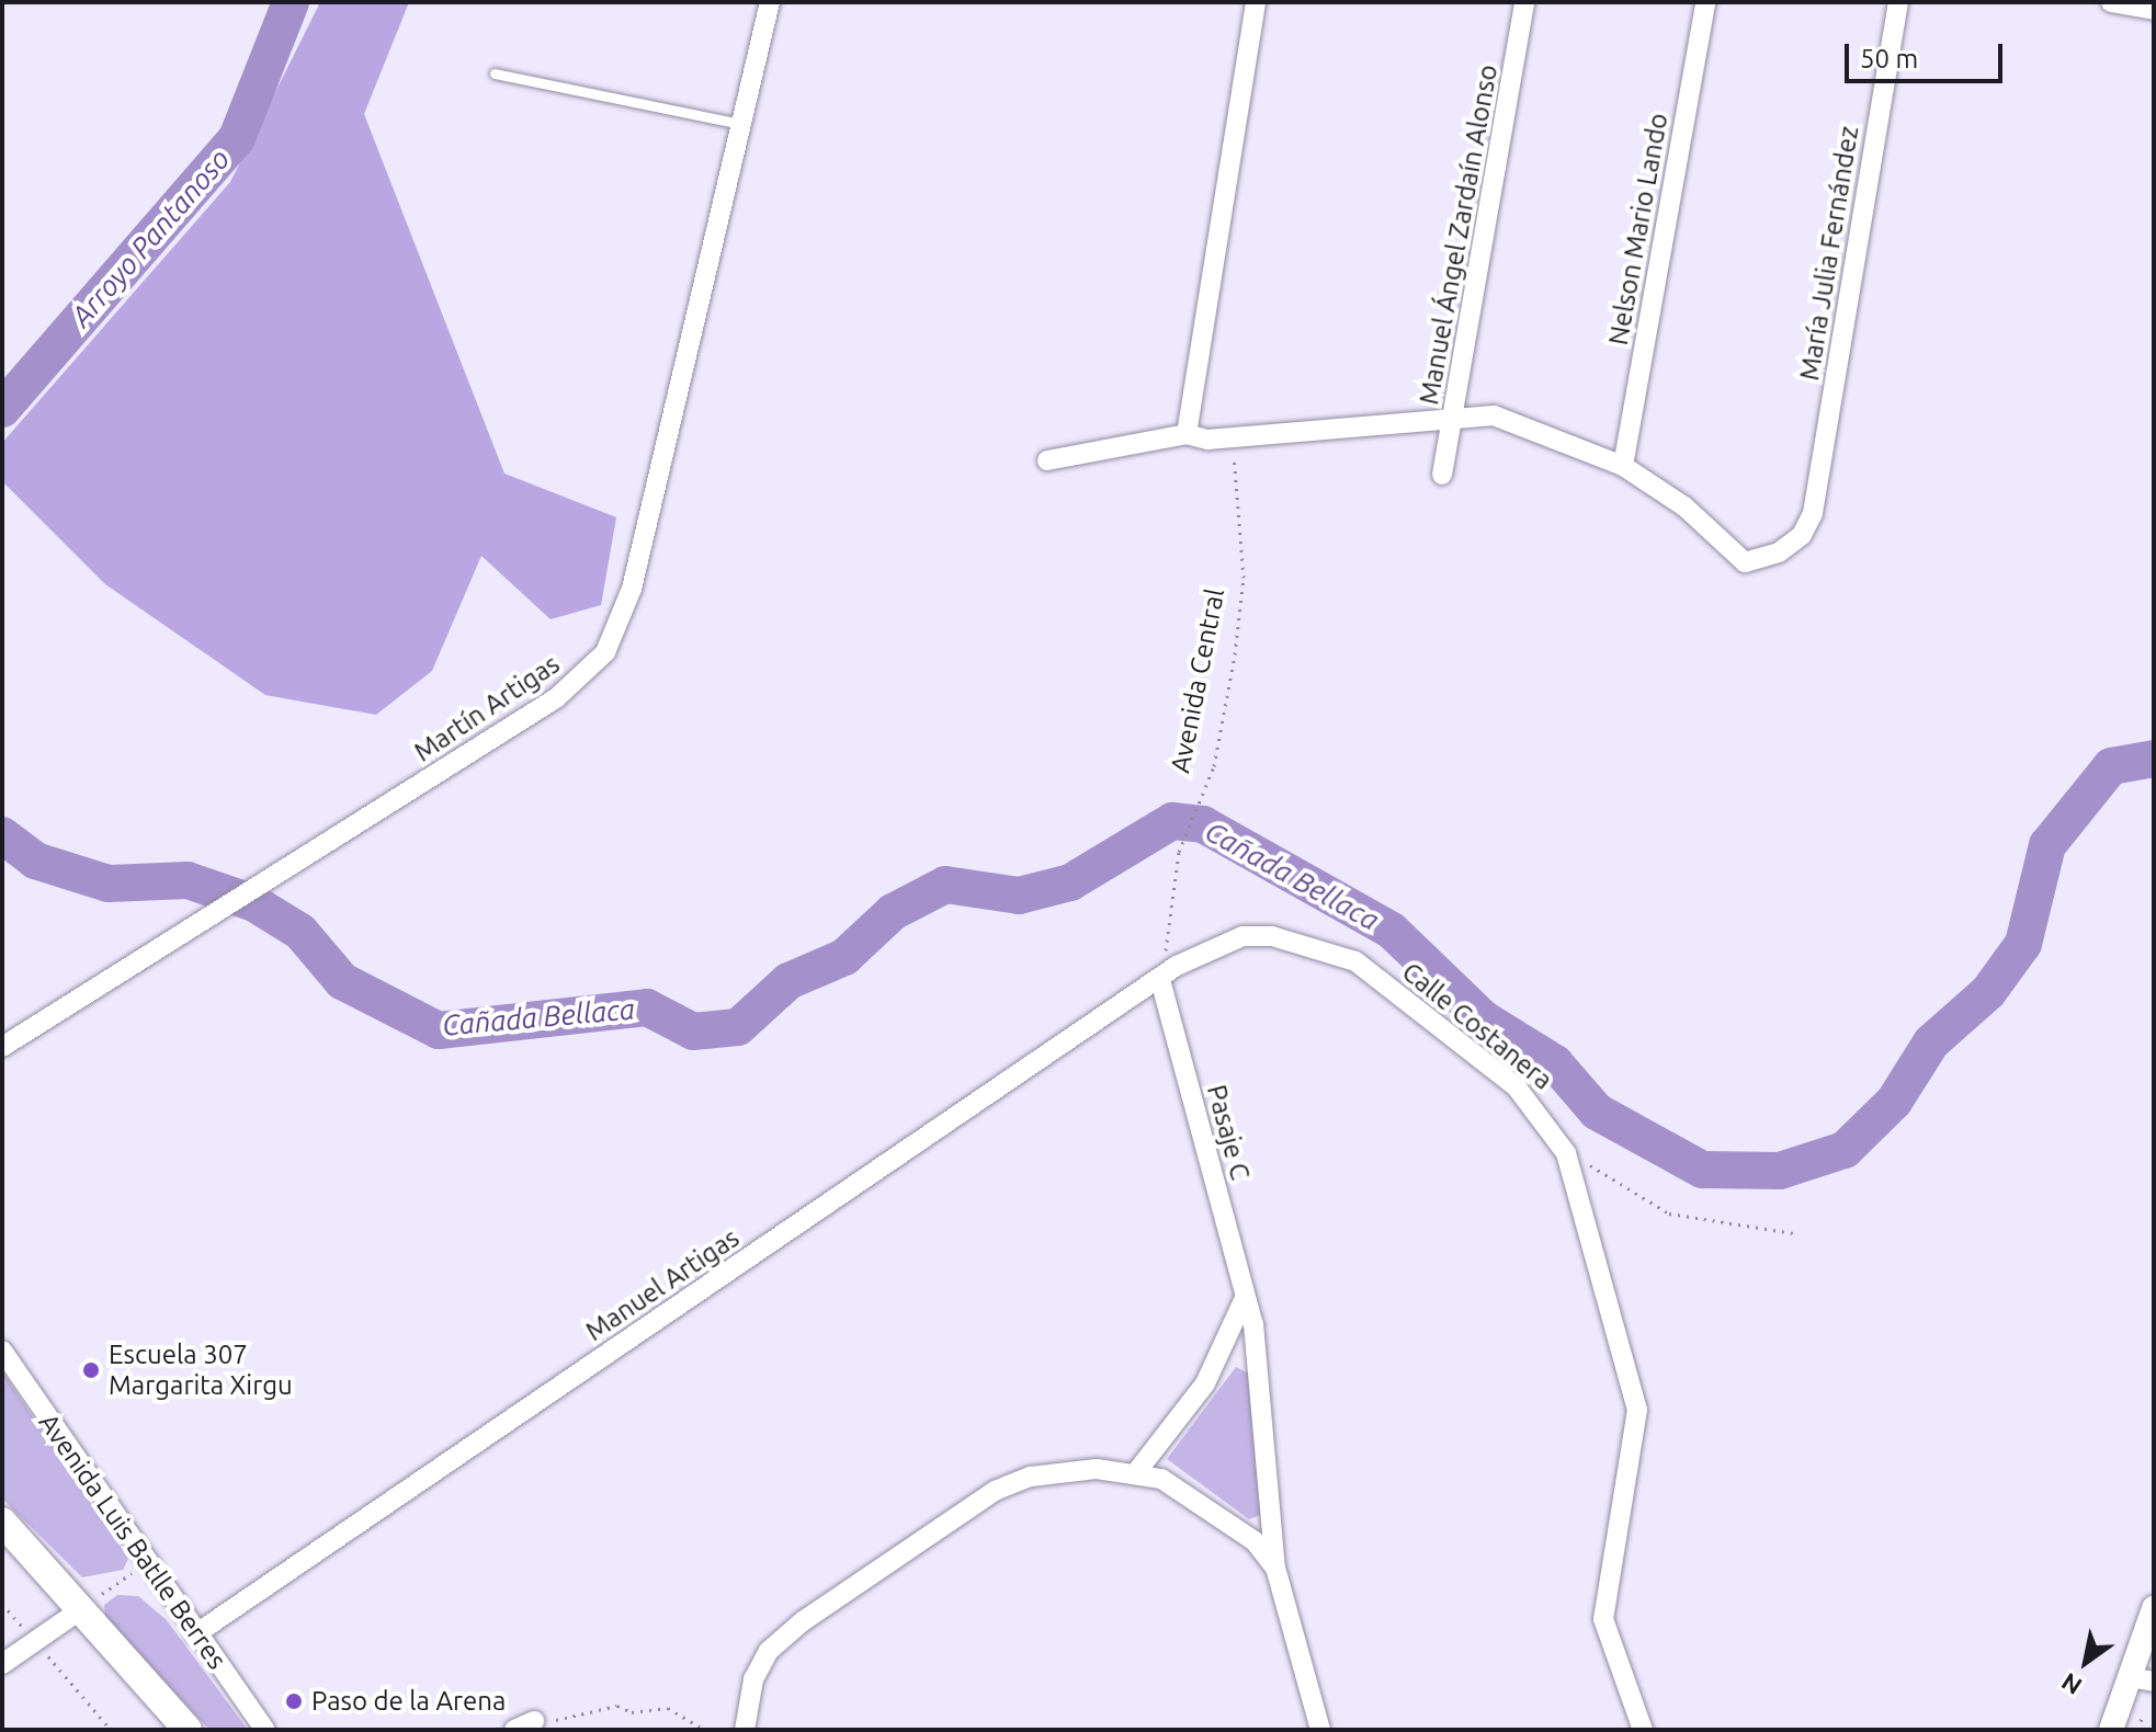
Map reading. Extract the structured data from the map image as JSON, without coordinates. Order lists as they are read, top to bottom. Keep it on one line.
{"streets":{"street":["Nelson Mario Lando","Manuel Ángel Zardaín Alonso","María Julia Fernández","Martín Artigas","Calle Costanera","Pasaje C","Manuel Artigas","Avenida Luis Batlle Berres"],"path":["Avenida Central"]},"crossings":[["Nelson Mario Lando","María Julia Fernández"],["Avenida Central","Calle Costanera"],["Avenida Central","Pasaje C"],["Avenida Central","Manuel Artigas"],["Calle Costanera","Pasaje C"],["Calle Costanera","Manuel Artigas"],["Pasaje C","Manuel Artigas"],["Manuel Artigas","Avenida Luis Batlle Berres"]],"water":["Arroyo Pantanoso","Cañada Bellaca"],"places":["Escuela 307 Margarita Xirgu","Paso de la Arena"],"scale_bar":"50 m","north":"bottom left"}
